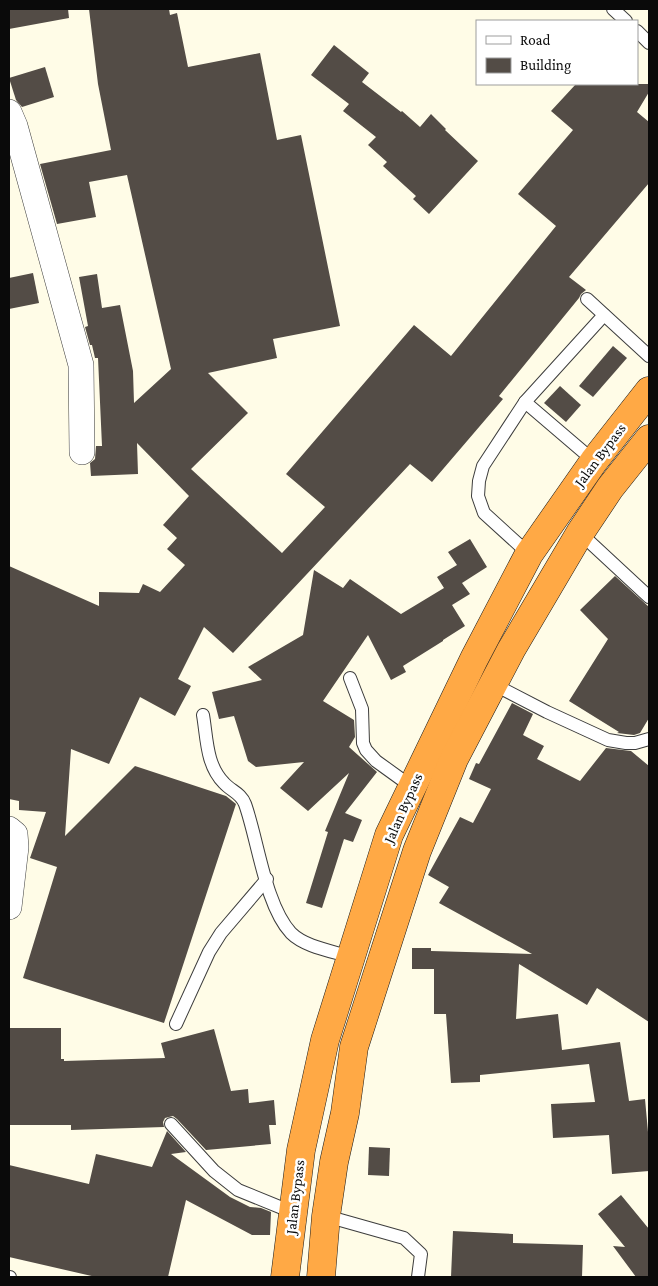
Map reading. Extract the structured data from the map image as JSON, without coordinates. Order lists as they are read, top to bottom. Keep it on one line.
{"streets":{"highway":["Jalan Bypass"]},"legend":["Road","Building"]}
